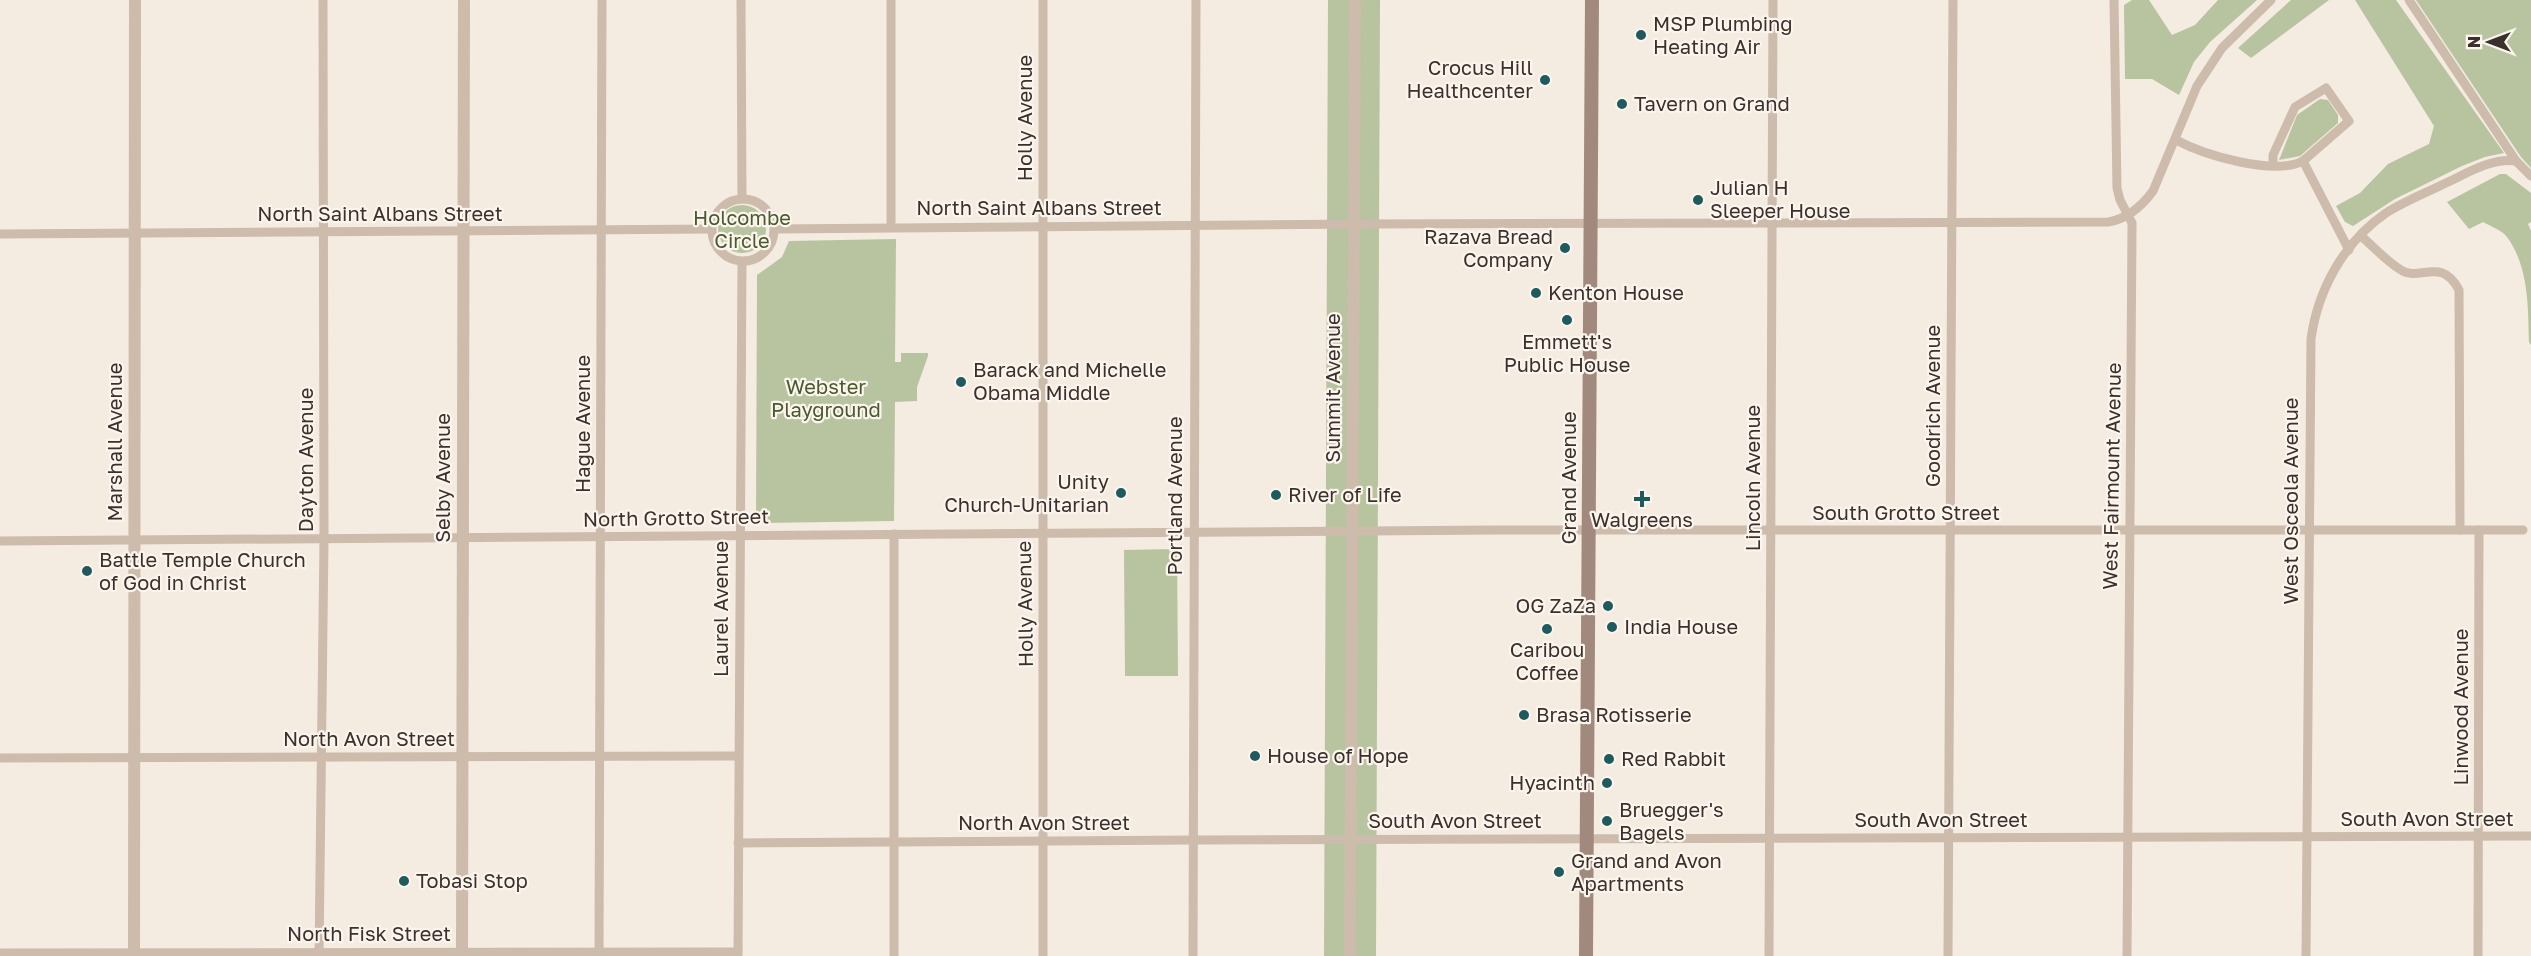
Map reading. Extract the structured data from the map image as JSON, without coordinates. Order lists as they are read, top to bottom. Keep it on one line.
{"streets":{"main road":["Grand Avenue"],"street":["Holly Avenue","North Saint Albans Street","Summit Avenue","Goodrich Avenue","Hague Avenue","Marshall Avenue","Dayton Avenue","West Fairmount Avenue","Selby Avenue","Lincoln Avenue","Portland Avenue","West Osceola Avenue","South Grotto Street","North Grotto Street","Laurel Avenue","Linwood Avenue","North Avon Street","South Avon Street","North Fisk Street"]},"crossings":[["Holly Avenue","North Saint Albans Street"],["Holly Avenue","North Grotto Street"],["Holly Avenue","North Avon Street"],["North Saint Albans Street","Summit Avenue"],["North Saint Albans Street","Goodrich Avenue"],["North Saint Albans Street","Hague Avenue"],["North Saint Albans Street","Marshall Avenue"],["North Saint Albans Street","Dayton Avenue"],["North Saint Albans Street","West Fairmount Avenue"],["North Saint Albans Street","Selby Avenue"],["North Saint Albans Street","Grand Avenue"],["North Saint Albans Street","Lincoln Avenue"],["North Saint Albans Street","Portland Avenue"],["North Saint Albans Street","Laurel Avenue"],["Summit Avenue","South Grotto Street"],["Summit Avenue","North Grotto Street"],["Summit Avenue","North Avon Street"],["Summit Avenue","South Avon Street"],["Goodrich Avenue","South Grotto Street"],["Goodrich Avenue","South Avon Street"],["Hague Avenue","North Grotto Street"],["Hague Avenue","North Avon Street"],["Hague Avenue","North Fisk Street"],["Marshall Avenue","North Grotto Street"],["Marshall Avenue","North Avon Street"],["Marshall Avenue","North Fisk Street"],["Dayton Avenue","North Grotto Street"],["Dayton Avenue","North Avon Street"],["Dayton Avenue","North Fisk Street"],["West Fairmount Avenue","South Grotto Street"],["West Fairmount Avenue","South Avon Street"],["Selby Avenue","North Grotto Street"],["Selby Avenue","North Avon Street"],["Selby Avenue","North Fisk Street"],["Grand Avenue","South Grotto Street"],["Grand Avenue","South Avon Street"],["Lincoln Avenue","South Grotto Street"],["Lincoln Avenue","South Avon Street"],["Portland Avenue","North Grotto Street"],["Portland Avenue","North Avon Street"],["West Osceola Avenue","South Grotto Street"],["West Osceola Avenue","South Avon Street"],["South Grotto Street","North Grotto Street"],["South Grotto Street","Linwood Avenue"],["North Grotto Street","Laurel Avenue"],["Laurel Avenue","North Avon Street"],["Laurel Avenue","North Fisk Street"],["Linwood Avenue","South Avon Street"],["North Avon Street","South Avon Street"]],"parks":["Holcombe Circle","Webster Playground"],"places":{"other":["MSP Plumbing Heating Air","Crocus Hill Healthcenter","Tavern on Grand","Julian H Sleeper House","Razava Bread Company","Kenton House","Emmett's Public House","Barack and Michelle Obama Middle","Unity Church-Unitarian","River of Life","Battle Temple Church of God in Christ","OG ZaZa","India House","Caribou Coffee","Brasa Rotisserie","House of Hope","Red Rabbit","Hyacinth","Bruegger's Bagels","Grand and Avon Apartments","Tobasi Stop"],"health":["Walgreens"]},"north":"left"}
